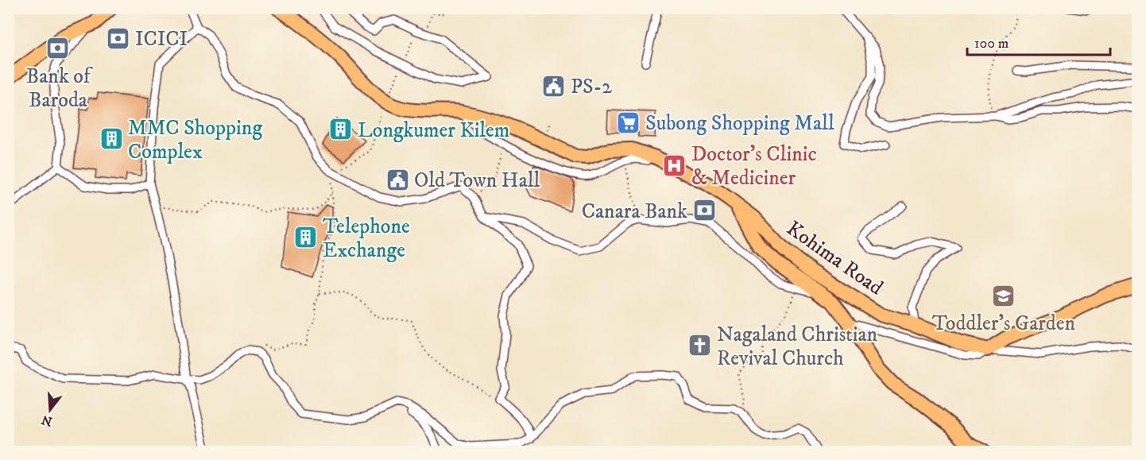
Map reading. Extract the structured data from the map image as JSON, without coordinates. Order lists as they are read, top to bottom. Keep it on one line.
{"streets":{"highway":["Kohima Road"]},"places":{"bank":["ICICI","Bank of Baroda","Canara Bank"],"public building":["PS-2","Old Town Hall"],"supermarket":["Subong Shopping Mall"],"building":["Longkumer Kilem","MMC Shopping Complex","Telephone Exchange"],"hospital":["Doctor's Clinic & Mediciner"],"school or university":["Toddler's Garden"],"church":["Nagaland Christian Revival Church"]},"scale_bar":"100 m","north":"bottom"}
